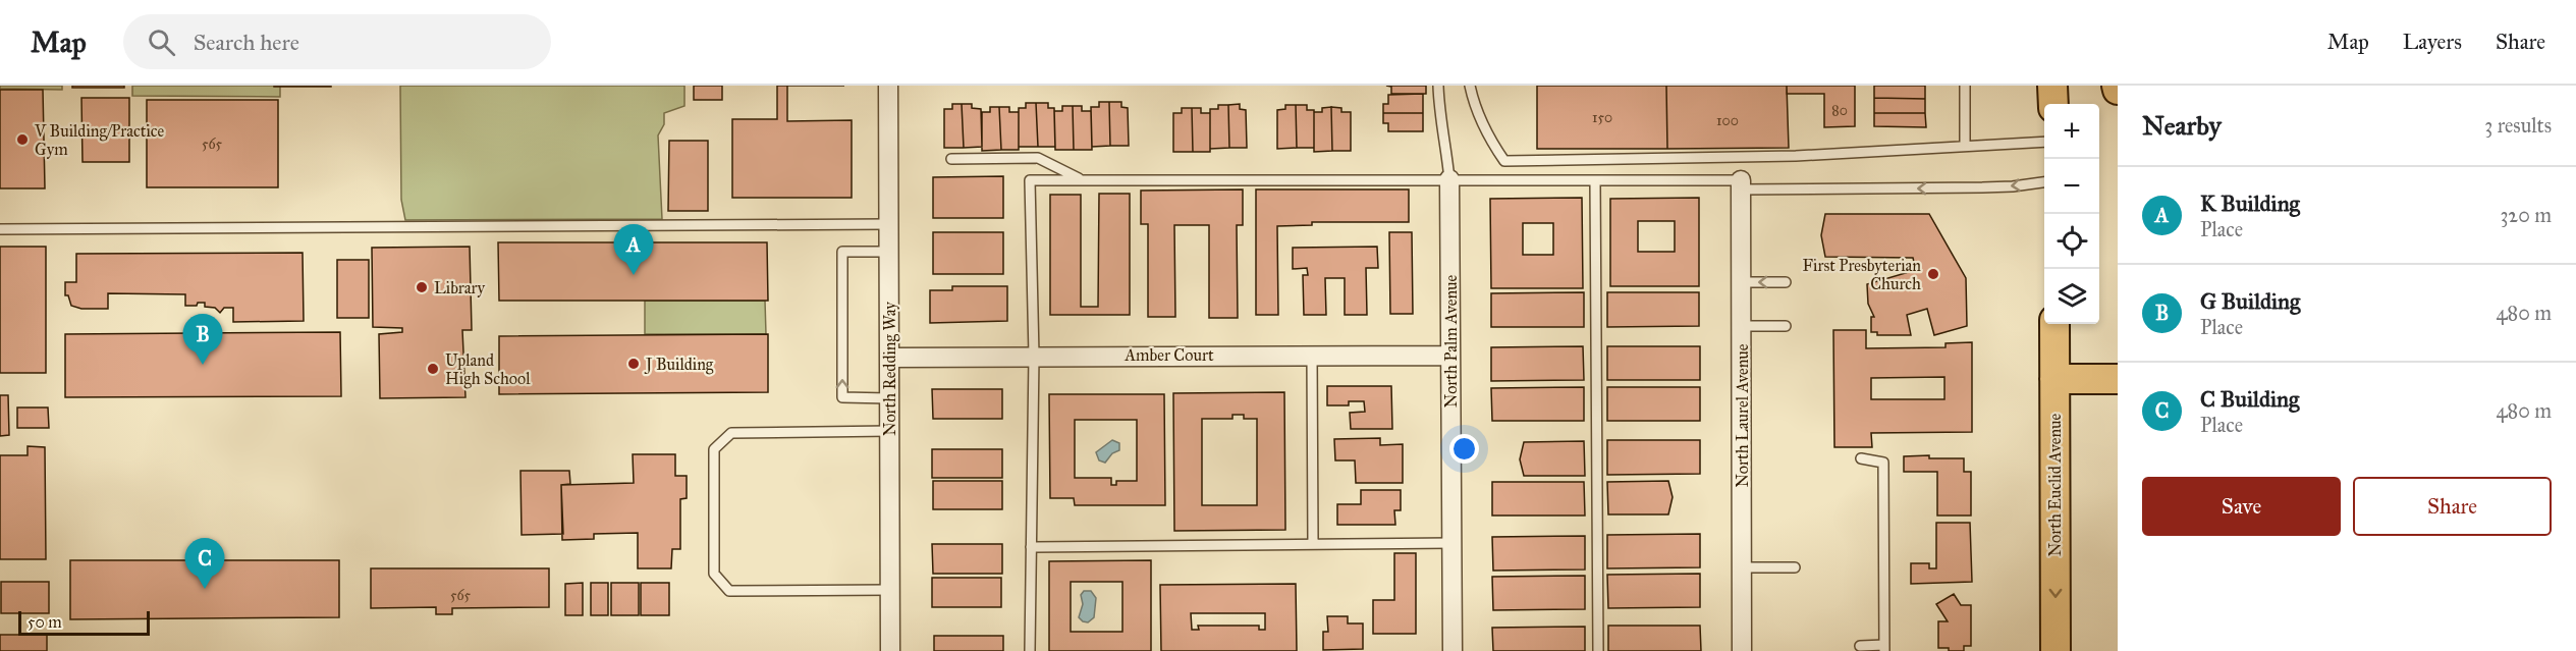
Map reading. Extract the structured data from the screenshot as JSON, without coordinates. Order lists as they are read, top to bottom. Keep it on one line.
{"streets":{"main road":["North Euclid Avenue"],"street":["North Palm Avenue","Amber Court","North Redding Way","North Laurel Avenue"]},"crossings":[["North Palm Avenue","Amber Court"],["Amber Court","North Redding Way"]],"one_way":["North Euclid Avenue"],"places":["V Building/Practice Gym","First Presbyterian Church","Library","J Building","Upland High School"],"house_numbers":["80","150","100","565","565"],"scale_bar":"50 m","page":{"header":"Map","search":"Search here","nav":["Map","Layers","Share"],"heading":["Nearby","3 results"],"map_buttons":["+","−"],"list":[{"mark":"A","name":"K Building","note":"Place","value":"320 m"},{"mark":"B","name":"G Building","note":"Place","value":"480 m"},{"mark":"C","name":"C Building","note":"Place","value":"480 m"}],"pins":["A","B","C"],"buttons":["Save","Share"],"scale":"50 m"}}
